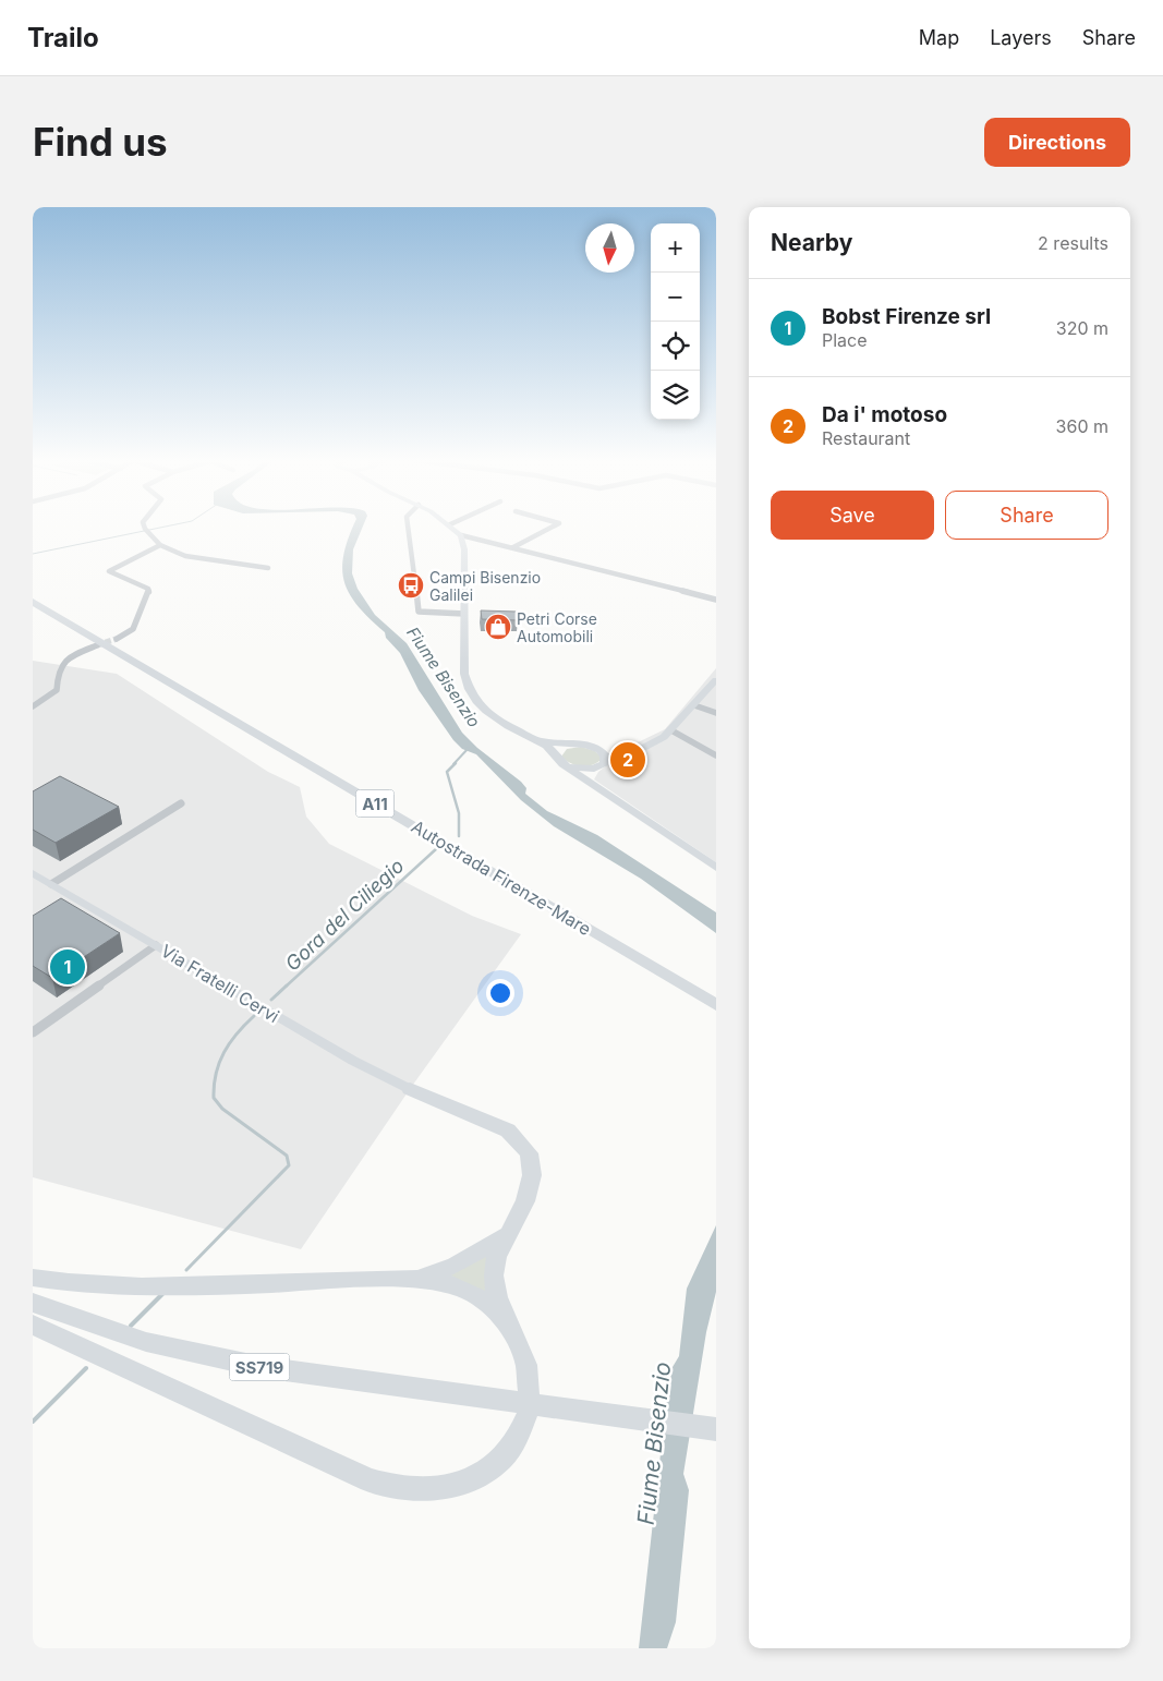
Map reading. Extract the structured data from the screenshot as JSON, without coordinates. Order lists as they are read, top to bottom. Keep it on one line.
{"streets":{"highway":["A11","Autostrada Firenze-Mare","SS719"],"street":["Via Fratelli Cervi"]},"water":["Fiume Bisenzio","Gora del Ciliegio"],"places":{"bus stop":["Campi Bisenzio Galilei"],"shop":["Petri Corse Automobili"]},"north":"bottom","page":{"header":"Trailo","nav":["Map","Layers","Share"],"buttons":["Directions",["Save","Share"]],"title":"Find us","heading":["Nearby","2 results"],"map_buttons":["+","−"],"list":[{"mark":"1","name":"Bobst Firenze srl","note":"Place","value":"320 m"},{"mark":"2","name":"Da i' motoso","note":"Restaurant","value":"360 m"}],"pins":["2","1"]}}
